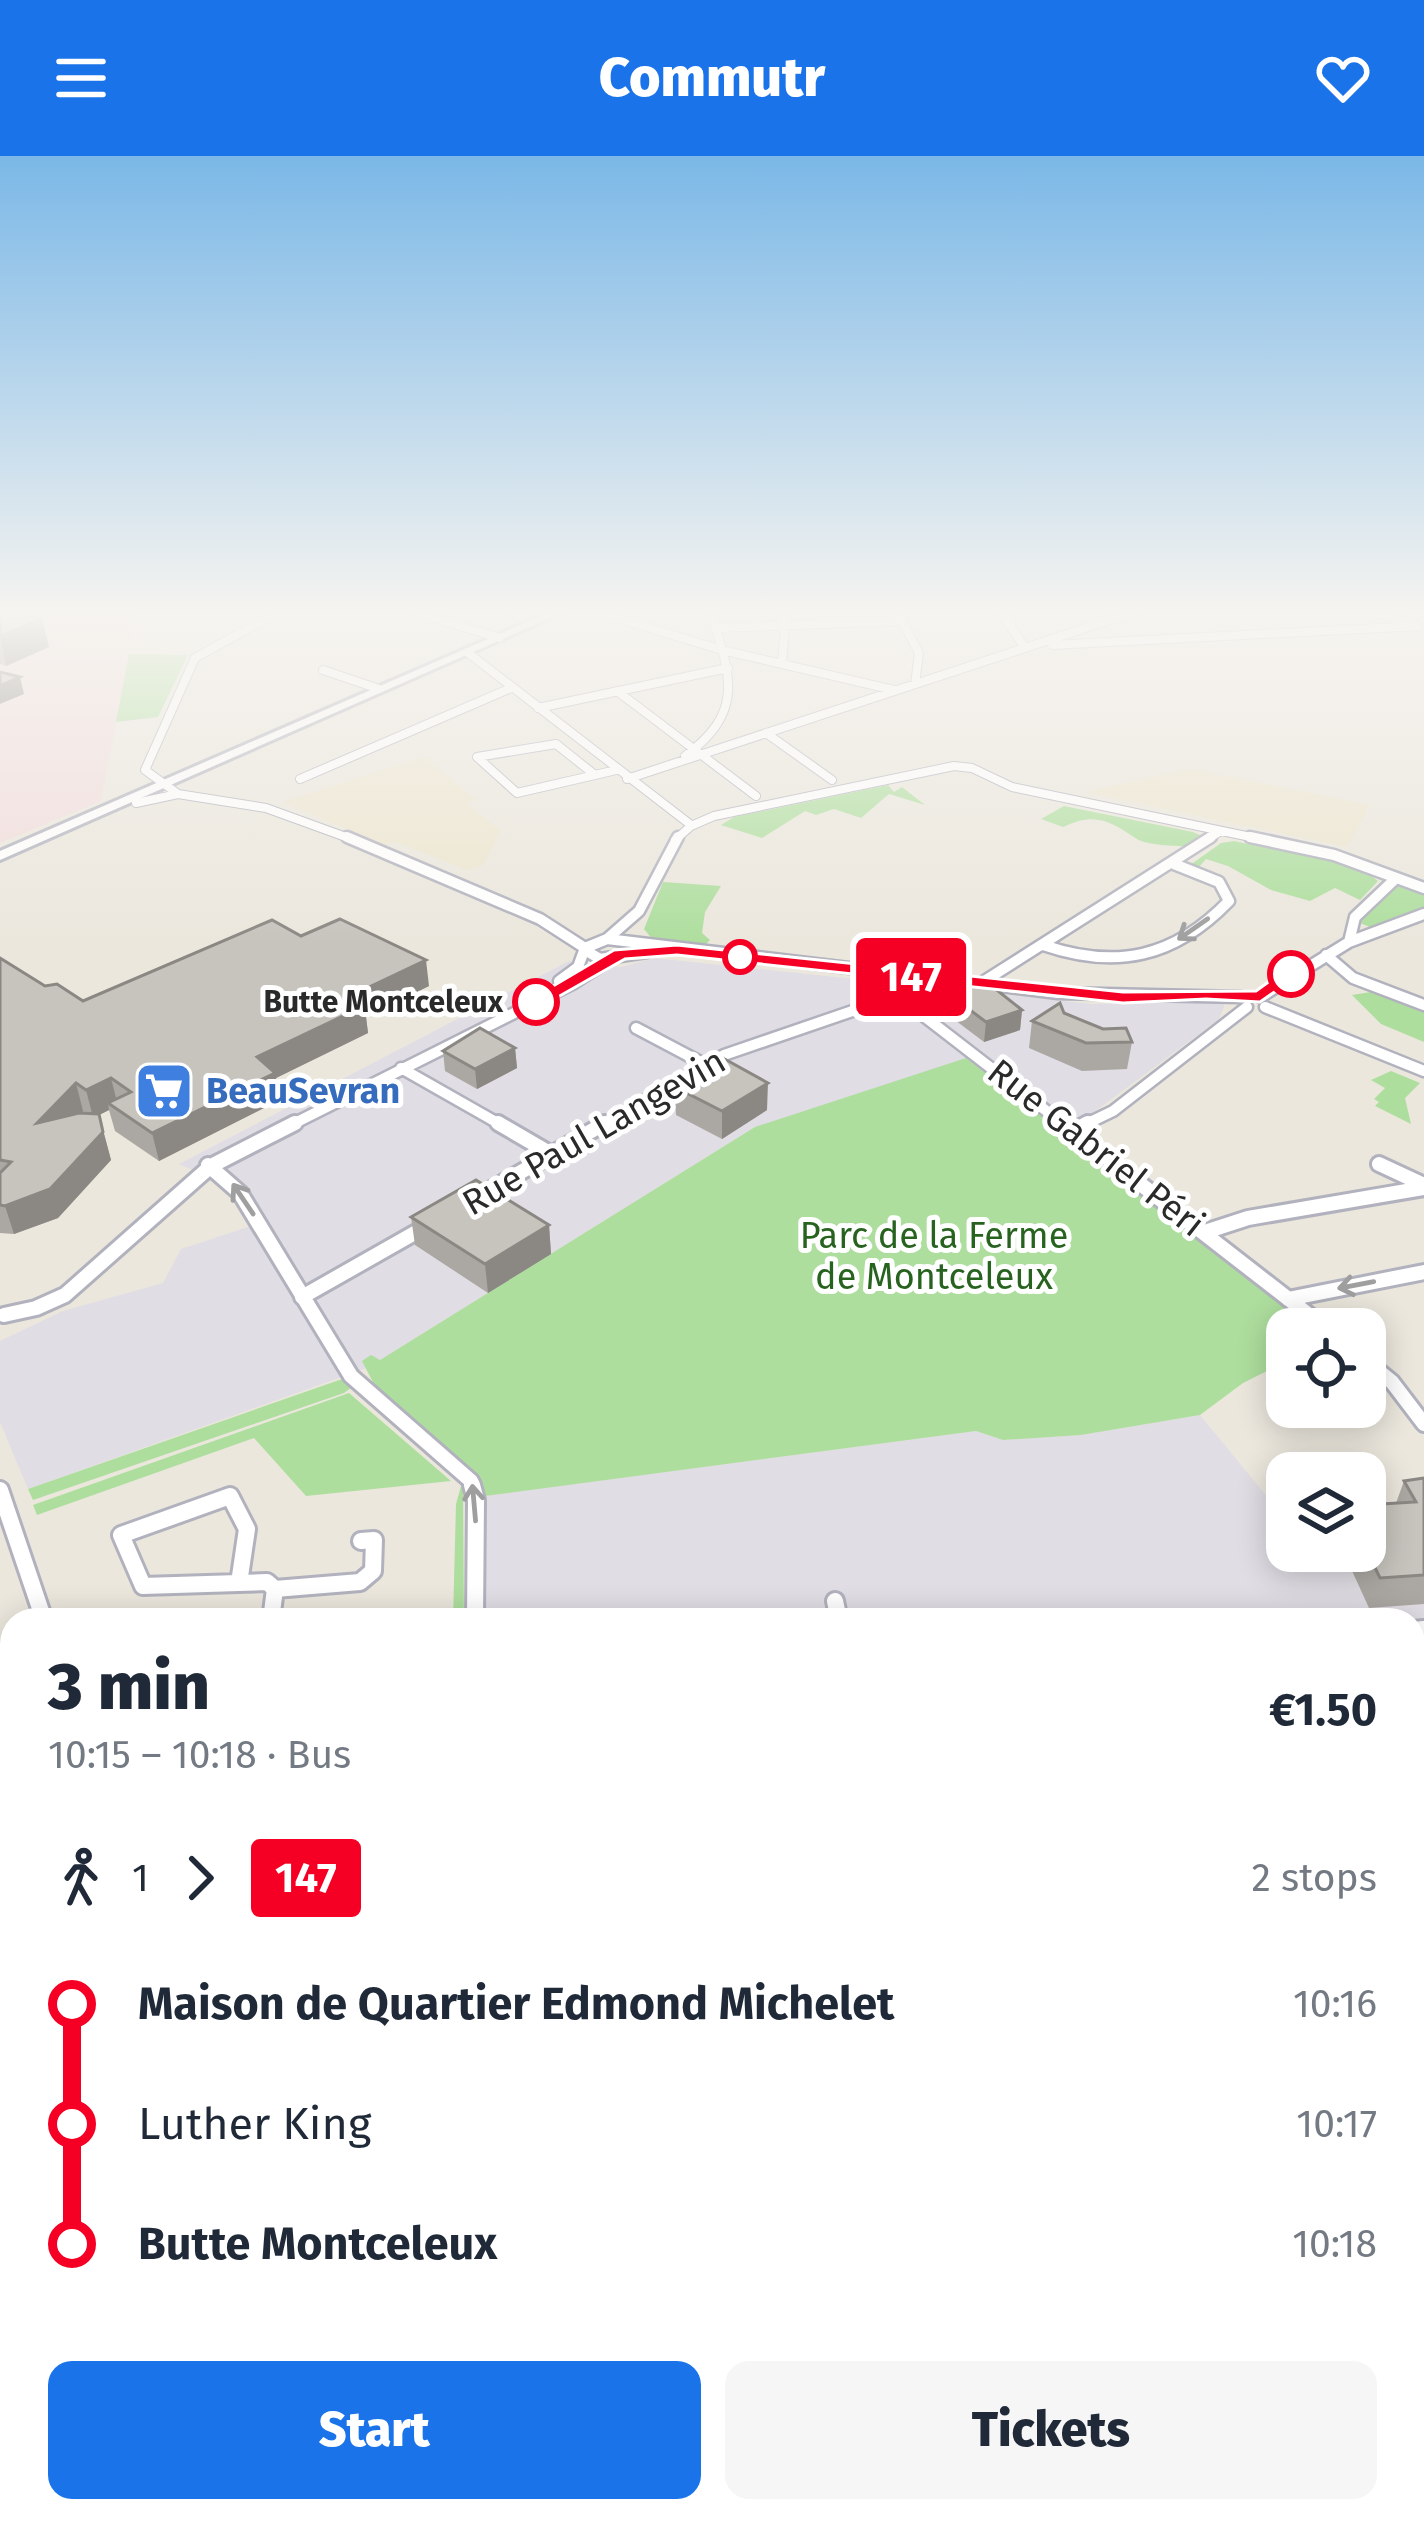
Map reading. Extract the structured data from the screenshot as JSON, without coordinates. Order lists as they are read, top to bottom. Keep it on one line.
{"streets":{"street":["Rue Paul Langevin","Rue Gabriel Péri"]},"crossings":[["Rue Paul Langevin","Rue Gabriel Péri"]],"parks":["Parc de la Ferme de Montceleux"],"places":{"other":["Butte Montceleux"],"supermarket":["BeauSevran"]},"lines":["bus line 147"],"page":{"header":"Commutr","on_map":"147","heading":["3 min","10:15 – 10:18 · Bus","€1.50"],"legs":["1","147","2 stops"],"list":[{"name":"Maison de Quartier Edmond Michelet","value":"10:16"},{"name":"Luther King","value":"10:17"},{"name":"Butte Montceleux","value":"10:18"}],"buttons":["Start","Tickets"]}}
